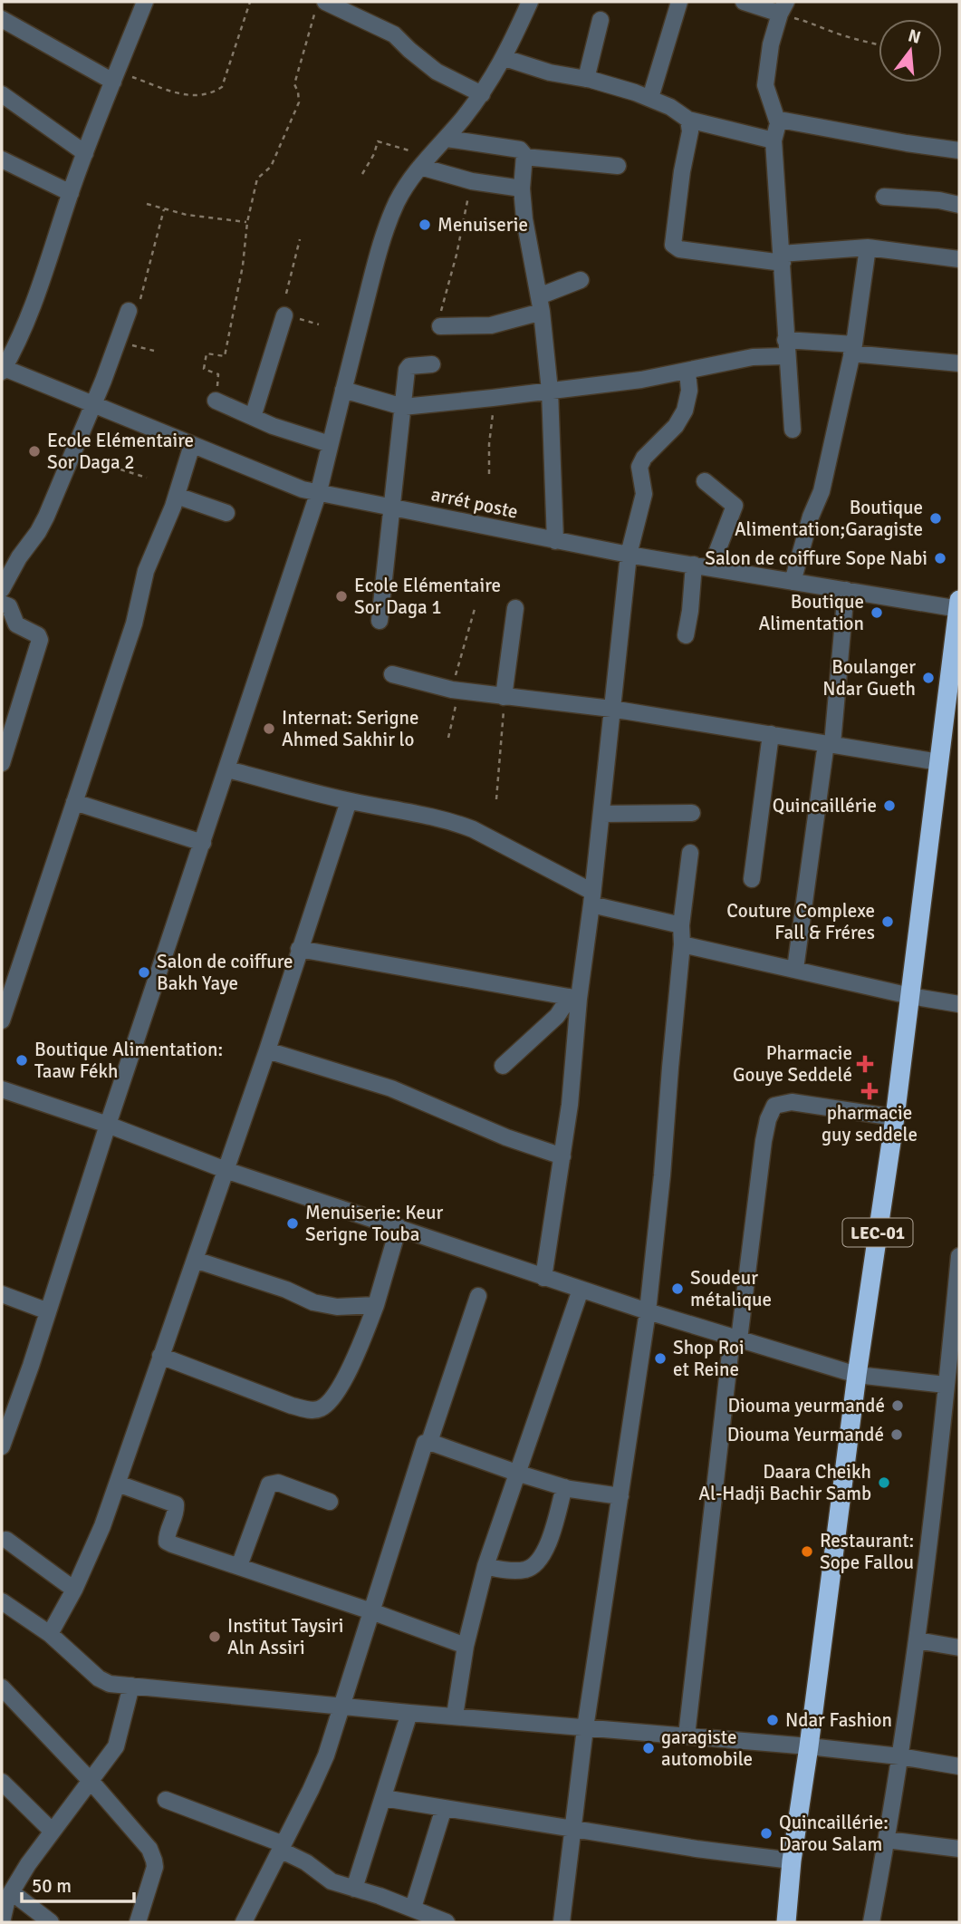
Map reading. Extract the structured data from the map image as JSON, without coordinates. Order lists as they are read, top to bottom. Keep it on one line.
{"streets":{"highway":["LEC-01"],"street":["arrét poste"]},"crossings":[["arrét poste","LEC-01"]],"places":{"other":["Menuiserie","Ecole Elémentaire Sor Daga 2","Boutique Alimentation;Garagiste","Salon de coiffure Sope Nabi","Ecole Elémentaire Sor Daga 1","Boutique Alimentation","Boulanger Ndar Gueth","Internat: Serigne Ahmed Sakhir lo","Quincaillérie","Couture Complexe Fall & Fréres","Salon de coiffure Bakh Yaye","Boutique Alimentation: Taaw Fékh","Menuiserie: Keur Serigne Touba","Soudeur métalique","Shop Roi et Reine","Diouma yeurmandé","Diouma Yeurmandé","Daara Cheikh Al-Hadji Bachir Samb","Restaurant: Sope Fallou","Institut Taysiri Aln Assiri","Ndar Fashion","garagiste automobile","Quincaillérie: Darou Salam"],"health":["Pharmacie Gouye Seddelé","pharmacie guy seddele"]},"scale_bar":"50 m","north":"top"}
